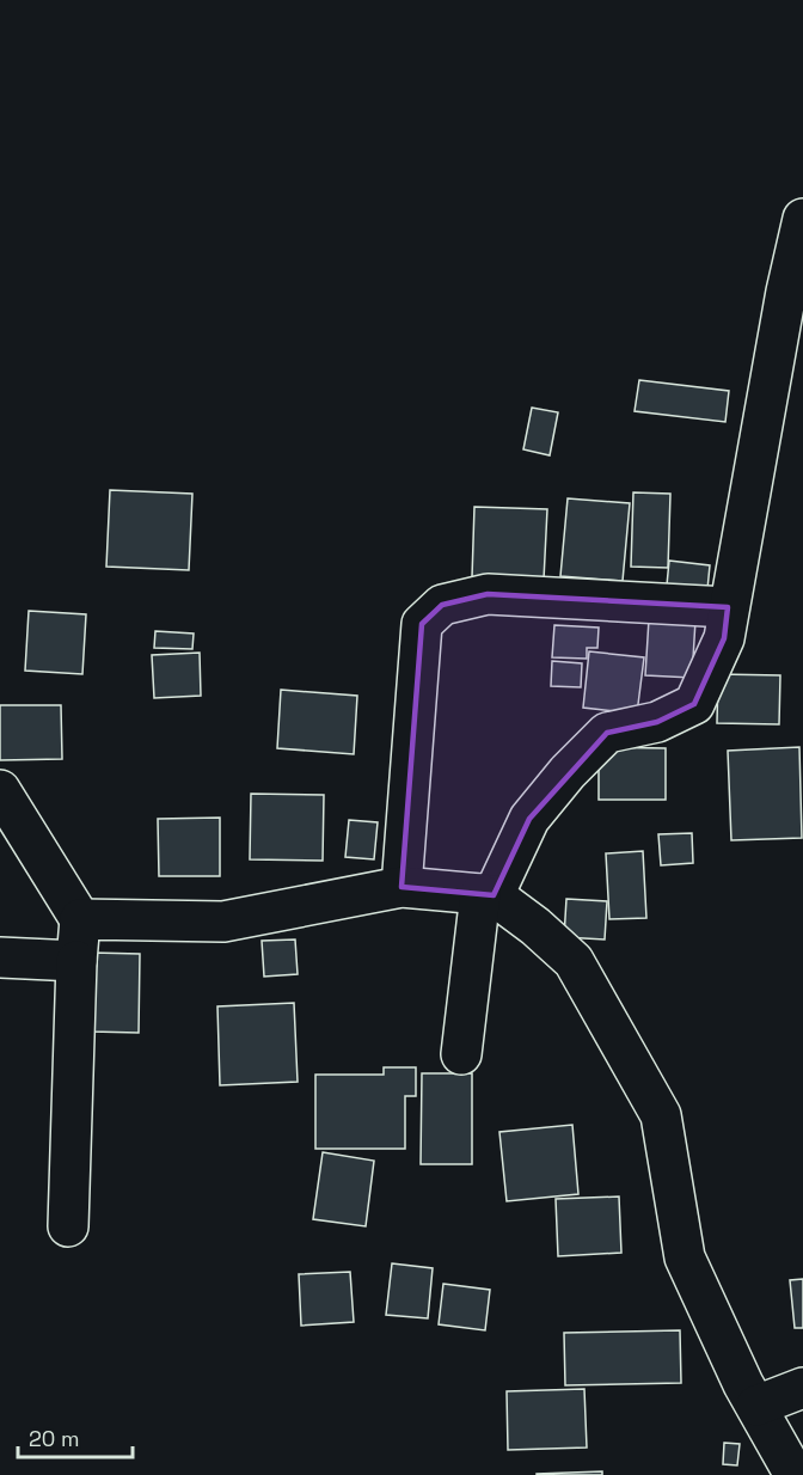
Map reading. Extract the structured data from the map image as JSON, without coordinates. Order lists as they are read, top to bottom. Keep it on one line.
{"scale_bar":"20 m"}
